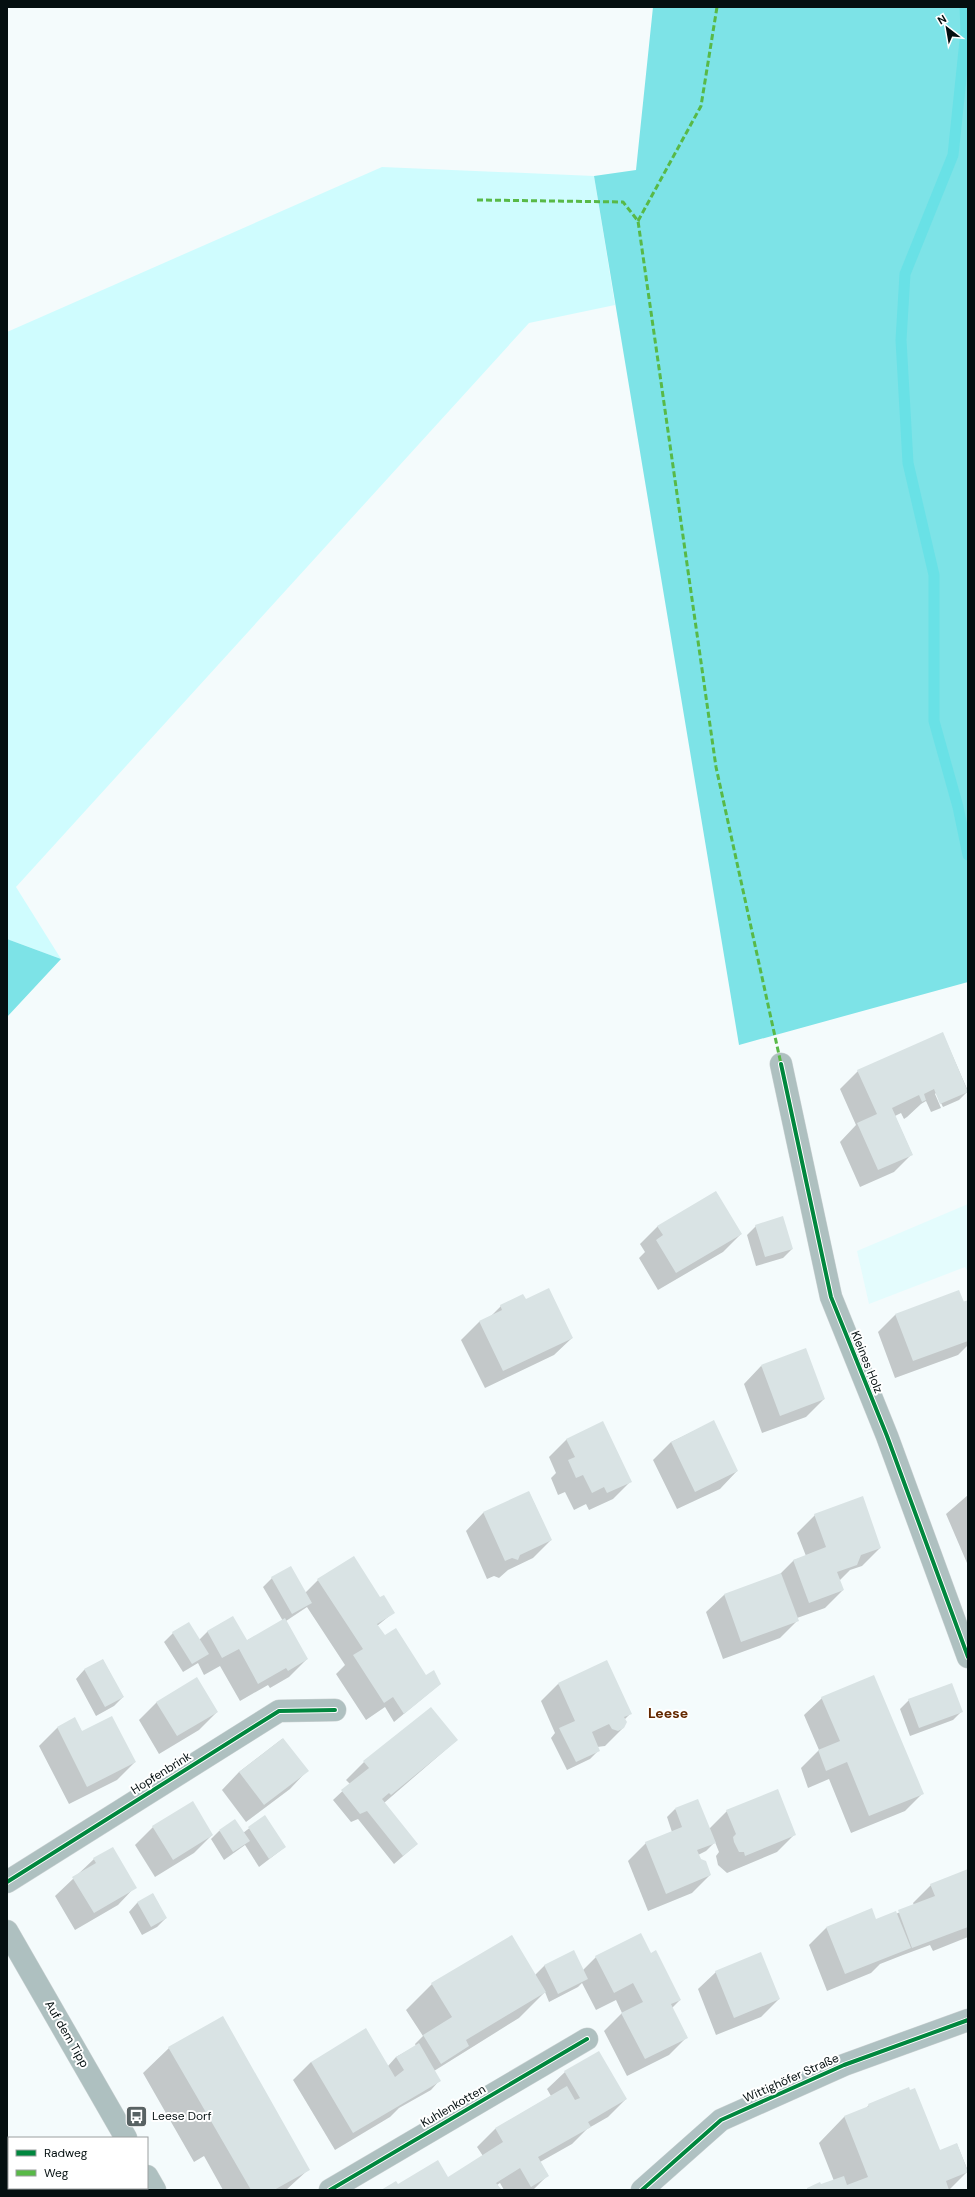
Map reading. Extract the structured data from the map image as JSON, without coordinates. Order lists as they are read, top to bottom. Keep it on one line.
{"streets":{"main road":["Wittighöfer Straße"],"street":["Kleines Holz","Hopfenbrink","Auf dem Tipp","Kuhlenkotten"]},"districts":["Leese"],"places":{"bus stop":["Leese Dorf"]},"legend":["Radweg","Weg"],"north":"top left"}
